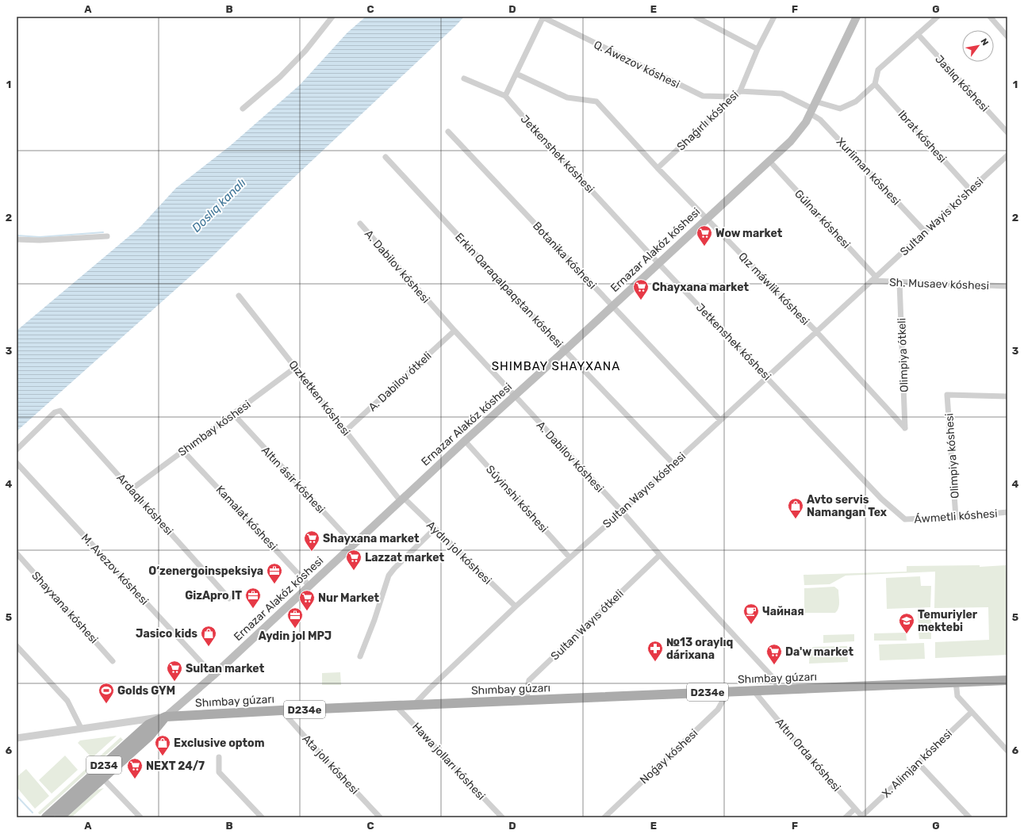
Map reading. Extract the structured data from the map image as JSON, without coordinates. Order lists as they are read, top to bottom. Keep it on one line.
{"streets":{"main road":["Ernazar Alakóz kóshesi","Shımbay gúzarı","D234e","D234"],"street":["Q. Áwezov kóshesi","Jaslıq kóshesi","Shaǵırlı kóshesi","Ibrat kóshesi","Jetkenshek kóshesi","Xurliman kóshesi","Sultan Wayis ko'shesi","Gúlnar kóshesi","Botanika kóshesi","A. Dabilov kóshesi","Sh. Musaev kóshesi","Qız máwlik kóshesi","Erkin Qaraqalpaqstan kóshesi","Olimpiya ótkeli","A. Dabilov ótkeli","Qızketken kóshesi","Shımbay kóshesi","Olimpiya kóshesi","Altın ásir kóshesi","Sultan Wayıs kóshesi","Súyinshi kóshesi","Ardaqlı kóshesi","Áwmetli kóshesi","Kamalat kóshesi","Aydın jol kóshesi","M. Avezov kóshesi","Shayxana kóshesi","Sultan Wayıs ótkeli","Altın Orda kóshesi","Noǵay kóshesi","Hawa jolları kóshesi","X. Alimjan kóshesi","Ata jolı kóshesi"]},"crossings":[["Q. Áwezov kóshesi","Shaǵırlı kóshesi"],["Shaǵırlı kóshesi","Qız máwlik kóshesi"],["Ibrat kóshesi","Sultan Wayis ko'shesi"],["Jetkenshek kóshesi","Ernazar Alakóz kóshesi"],["Jetkenshek kóshesi","Sultan Wayıs kóshesi"],["Jetkenshek kóshesi","Áwmetli kóshesi"],["Xurliman kóshesi","Sultan Wayis ko'shesi"],["Xurliman kóshesi","Ernazar Alakóz kóshesi"],["Sultan Wayis ko'shesi","Gúlnar kóshesi"],["Sultan Wayis ko'shesi","Sh. Musaev kóshesi"],["Sultan Wayis ko'shesi","Sultan Wayıs kóshesi"],["Gúlnar kóshesi","Ernazar Alakóz kóshesi"],["Gúlnar kóshesi","Sh. Musaev kóshesi"],["Gúlnar kóshesi","Sultan Wayıs kóshesi"],["Ernazar Alakóz kóshesi","Botanika kóshesi"],["Ernazar Alakóz kóshesi","A. Dabilov kóshesi"],["Ernazar Alakóz kóshesi","Qız máwlik kóshesi"],["Ernazar Alakóz kóshesi","Erkin Qaraqalpaqstan kóshesi"],["Ernazar Alakóz kóshesi","Qızketken kóshesi"],["Ernazar Alakóz kóshesi","Altın ásir kóshesi"],["Ernazar Alakóz kóshesi","Súyinshi kóshesi"],["Ernazar Alakóz kóshesi","Kamalat kóshesi"],["Ernazar Alakóz kóshesi","Aydın jol kóshesi"],["Ernazar Alakóz kóshesi","M. Avezov kóshesi"],["Ernazar Alakóz kóshesi","Shımbay gúzarı"],["Botanika kóshesi","Sultan Wayıs kóshesi"],["A. Dabilov kóshesi","A. Dabilov ótkeli"],["A. Dabilov kóshesi","Sultan Wayıs kóshesi"],["A. Dabilov kóshesi","Sultan Wayıs ótkeli"],["A. Dabilov kóshesi","Shımbay gúzarı"],["Sh. Musaev kóshesi","Olimpiya ótkeli"],["Sh. Musaev kóshesi","Sultan Wayıs kóshesi"],["Qız máwlik kóshesi","Olimpiya ótkeli"],["Qız máwlik kóshesi","Sultan Wayıs kóshesi"],["Erkin Qaraqalpaqstan kóshesi","Sultan Wayıs kóshesi"],["A. Dabilov ótkeli","Qızketken kóshesi"],["Qızketken kóshesi","Shımbay kóshesi"],["Qızketken kóshesi","Aydın jol kóshesi"],["Shımbay kóshesi","Altın ásir kóshesi"],["Shımbay kóshesi","Ardaqlı kóshesi"],["Shımbay kóshesi","Kamalat kóshesi"],["Olimpiya kóshesi","Áwmetli kóshesi"],["Sultan Wayıs kóshesi","Súyinshi kóshesi"],["Sultan Wayıs kóshesi","Aydın jol kóshesi"],["Sultan Wayıs kóshesi","Shımbay gúzarı"],["Sultan Wayıs ótkeli","Shımbay gúzarı"],["Shımbay gúzarı","Altın Orda kóshesi"],["Shımbay gúzarı","Noǵay kóshesi"],["Shımbay gúzarı","Hawa jolları kóshesi"],["Shımbay gúzarı","Ata jolı kóshesi"],["Altın Orda kóshesi","X. Alimjan kóshesi"]],"districts":["SHIMBAY SHAYXANA"],"water":["Doslıq kanalı"],"places":{"supermarket":["Wow market","Chayxana market","Shayxana market","Lazzat market","Nur Market","Da'w market","Sultan market","NEXT 24/7"],"shop":["Avto servis Namangan Tex","Jasico kids","Exclusive optom"],"office":["O‘zenergoinspeksiya","GizApro IT","Aydin jol MPJ"],"cafe":["Чайная"],"school or university":["Temuriyler mektebi"],"pharmacy":["№13 oraylıq dárixana"],"sports":["Golds GYM"]},"north":"top right","grid":{"columns":["A","B","C","D","E","F","G"],"rows":["1","2","3","4","5","6"]}}
